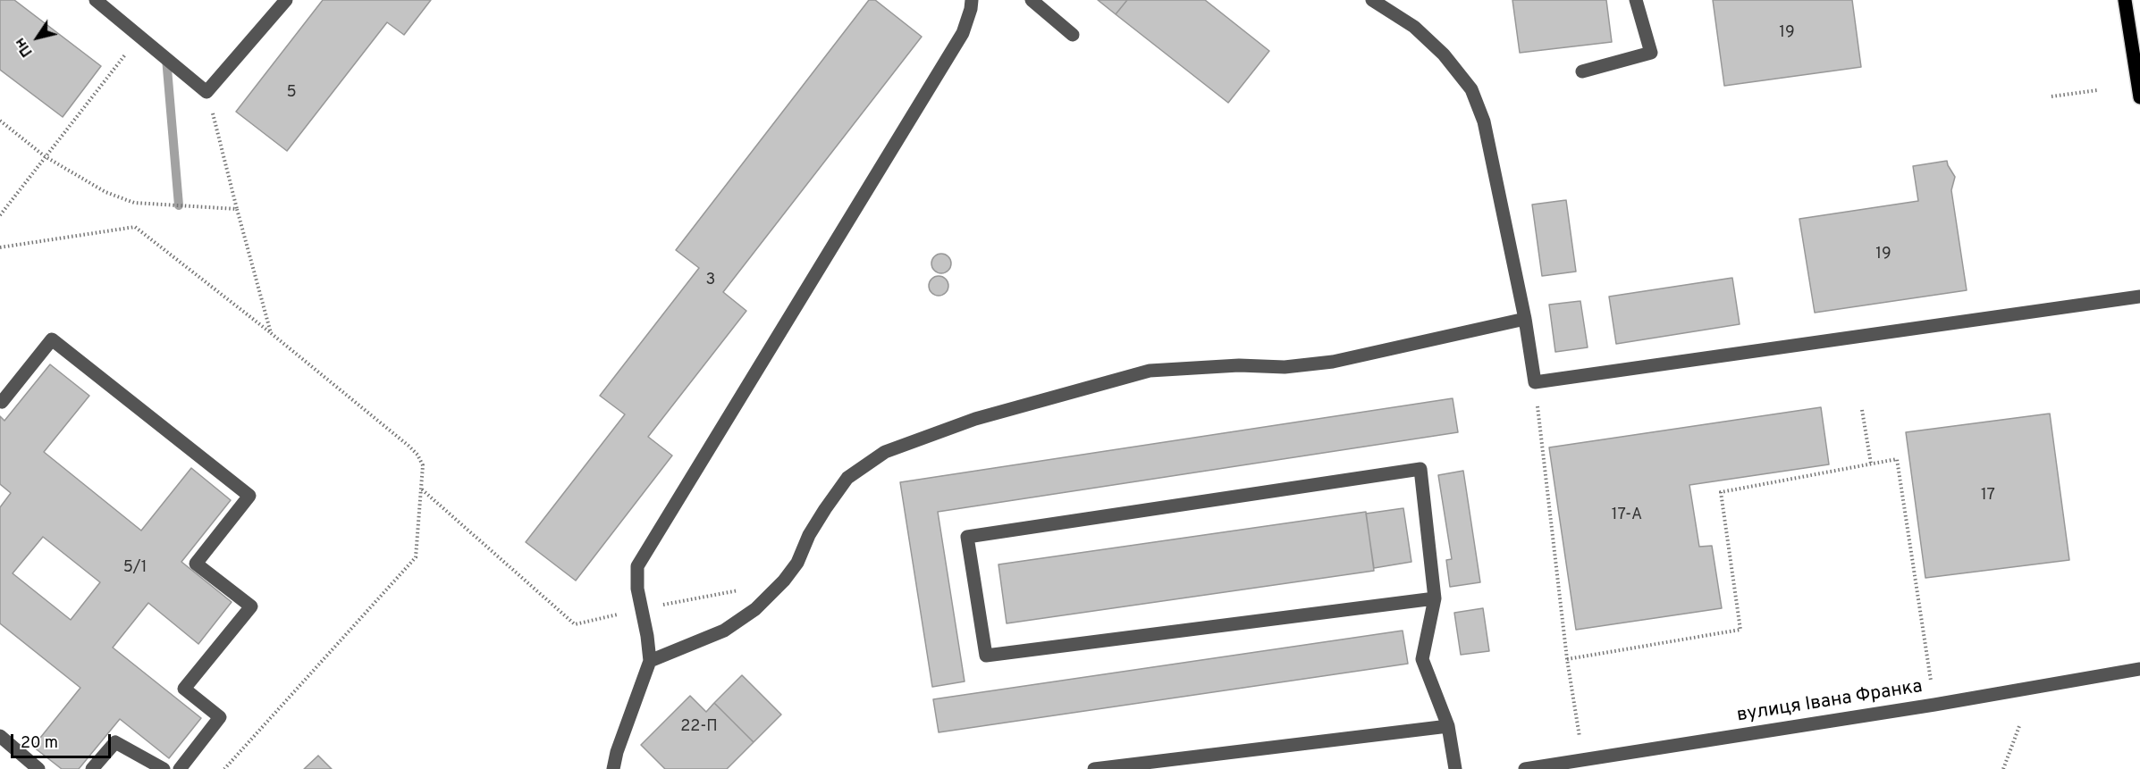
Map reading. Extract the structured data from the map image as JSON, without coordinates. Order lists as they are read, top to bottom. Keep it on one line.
{"streets":{"street":["вулиця Івана Франка"]},"house_numbers":["19","5","19","3","17","17-А","5/1","22-П"],"scale_bar":"20 m","north":"bottom left"}
